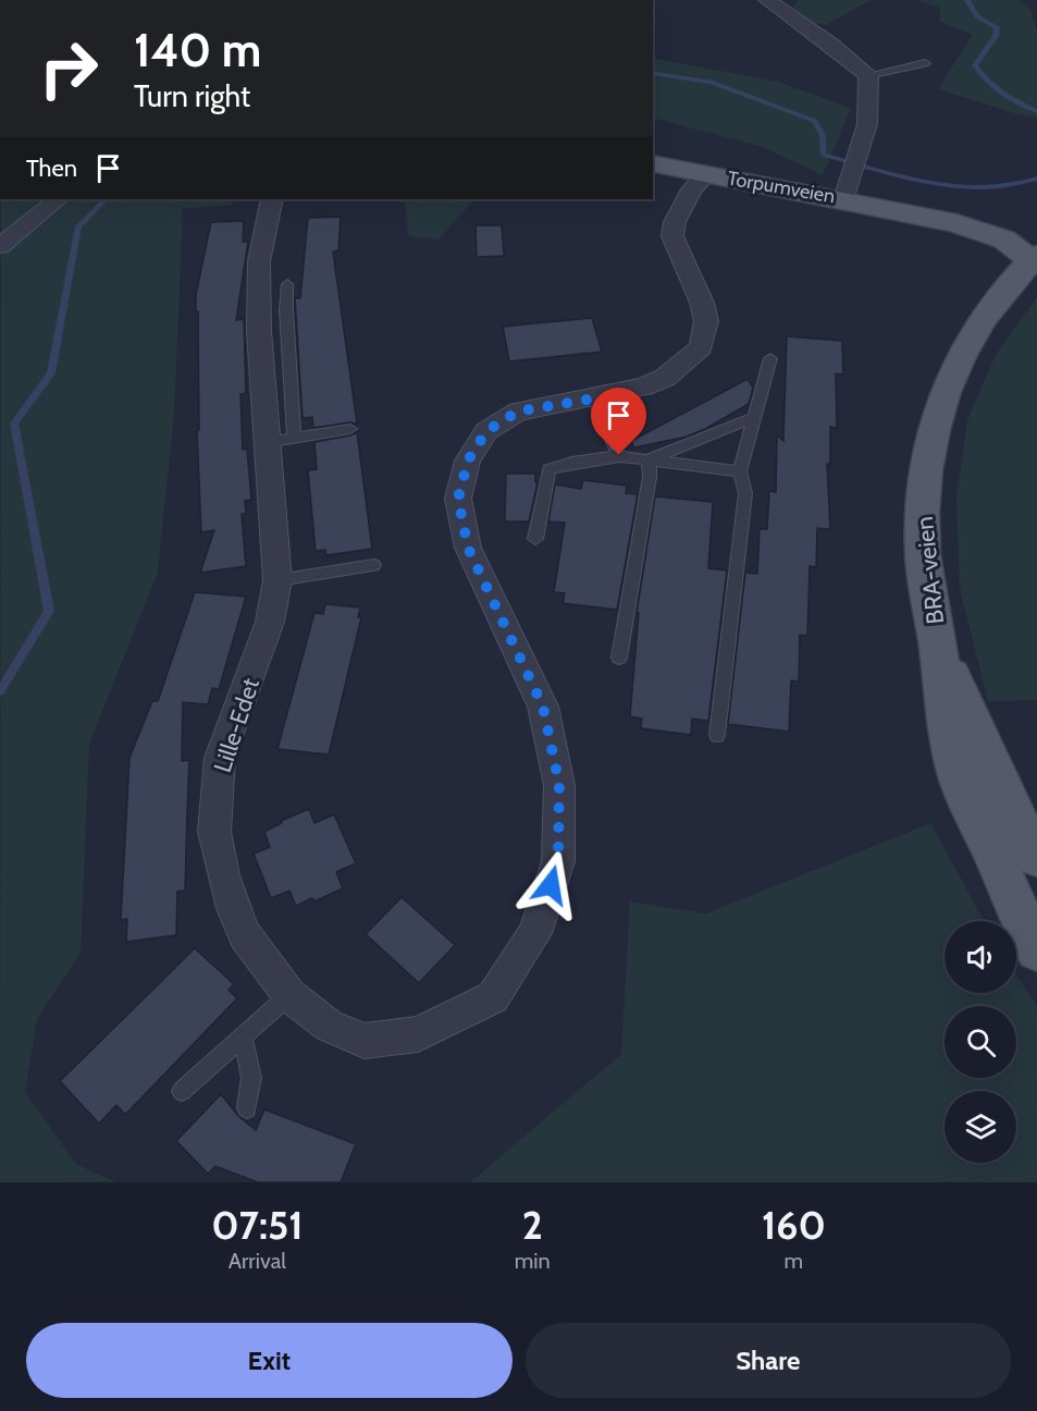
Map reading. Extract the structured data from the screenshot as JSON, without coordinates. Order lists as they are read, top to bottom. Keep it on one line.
{"streets":{"main road":["Torpumveien","BRA-veien"],"street":["Lille-Edet"]},"crossings":[["Torpumveien","BRA-veien"],["Torpumveien","Lille-Edet"]],"page":{"turn":["140 m","Turn right"],"then":"Then","eta":["07:51","Arrival","2","min","160","m"],"buttons":["Exit","Share"]}}
